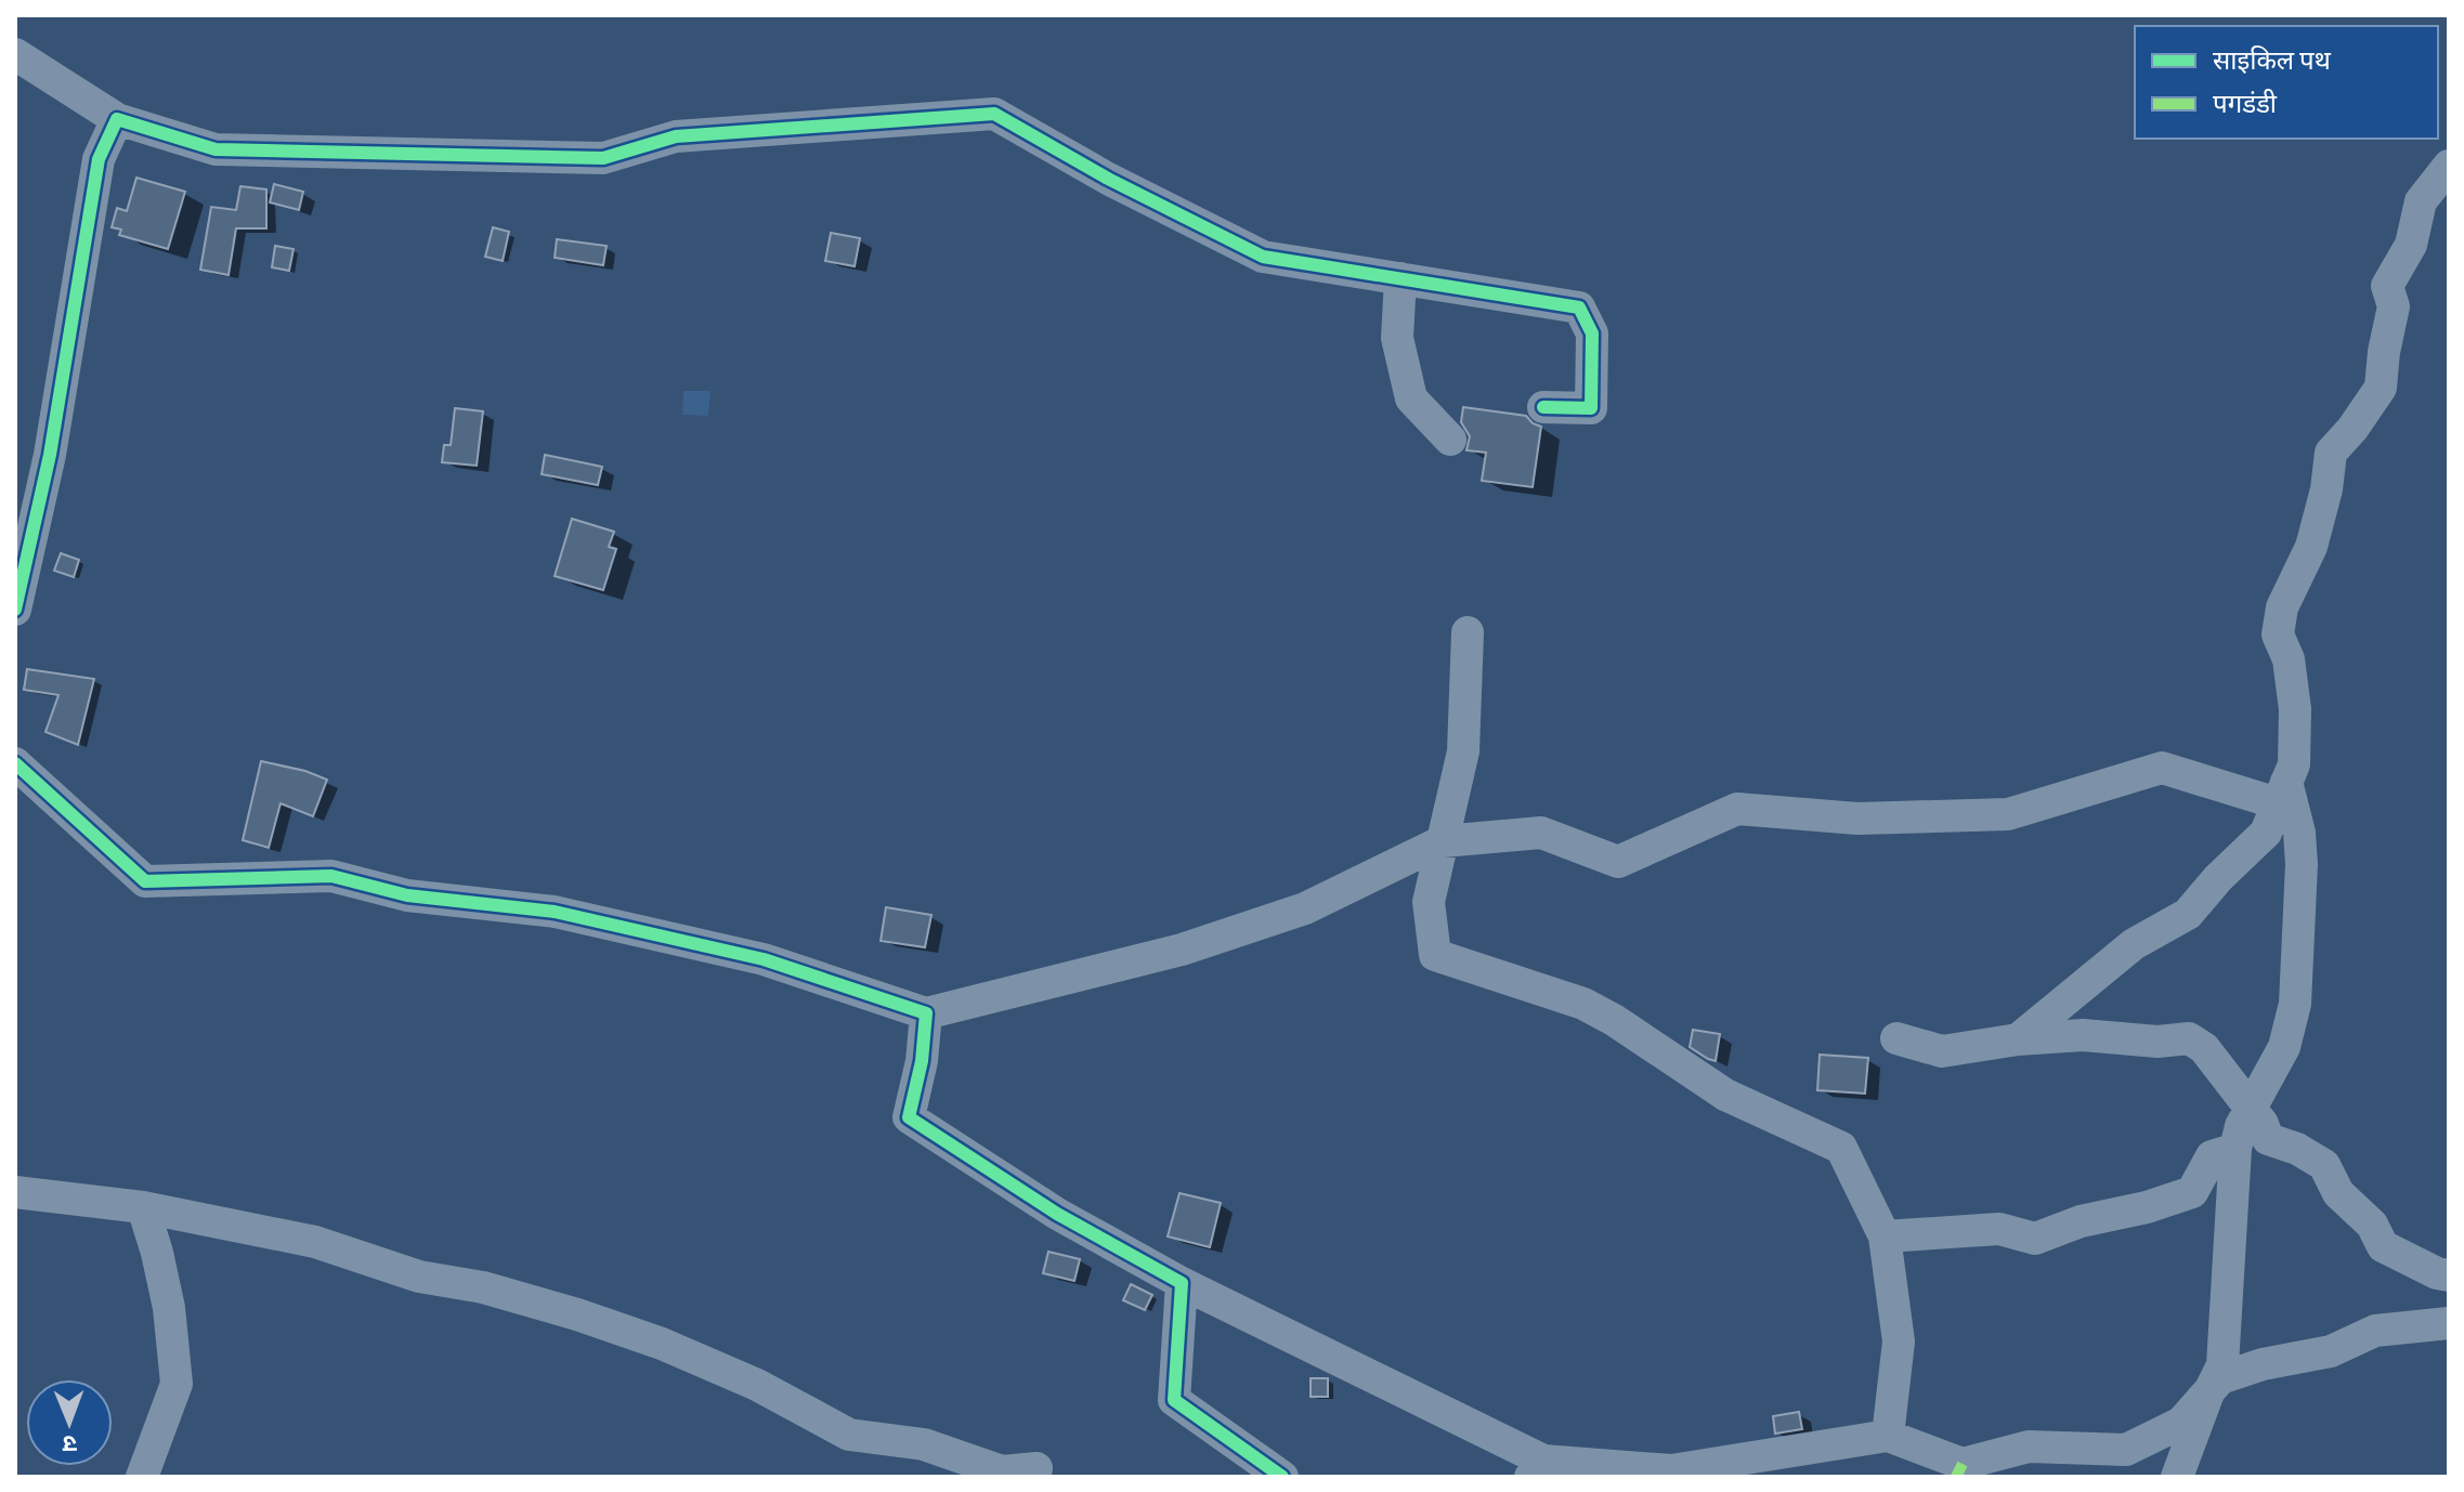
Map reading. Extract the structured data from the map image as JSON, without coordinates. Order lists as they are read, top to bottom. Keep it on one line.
{"legend":["साइकिल पथ","पगडंडी"],"north":"bottom"}
